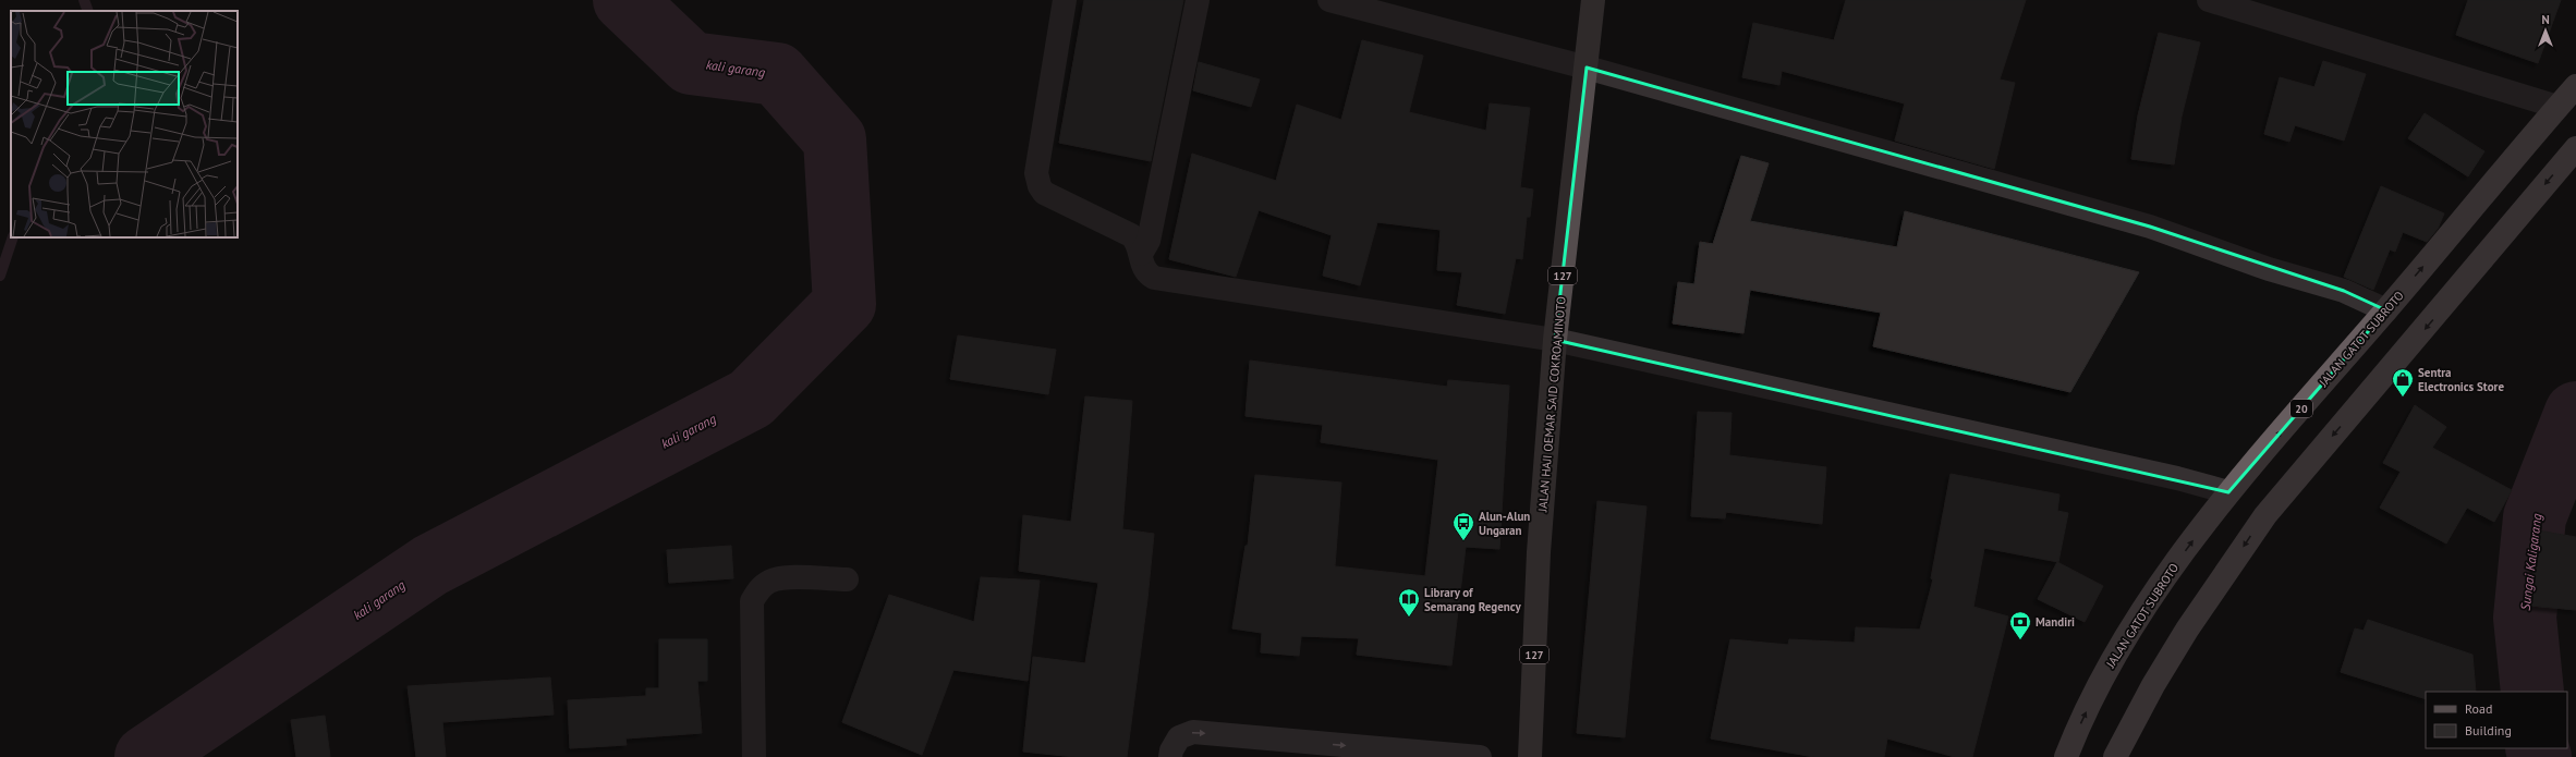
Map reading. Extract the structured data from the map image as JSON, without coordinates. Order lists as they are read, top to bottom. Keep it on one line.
{"streets":{"highway":["JALAN GATOT SUBROTO","20"],"main road":["127","JALAN HAJI OEMAR SAID COKROAMINOTO"]},"water":["kali garang","Sungai Kaligarang"],"places":{"shop":["Sentra Electronics Store"],"bus stop":["Alun-Alun Ungaran"],"library":["Library of Semarang Regency"],"bank":["Mandiri"]},"legend":["Road","Building"],"north":"top"}
